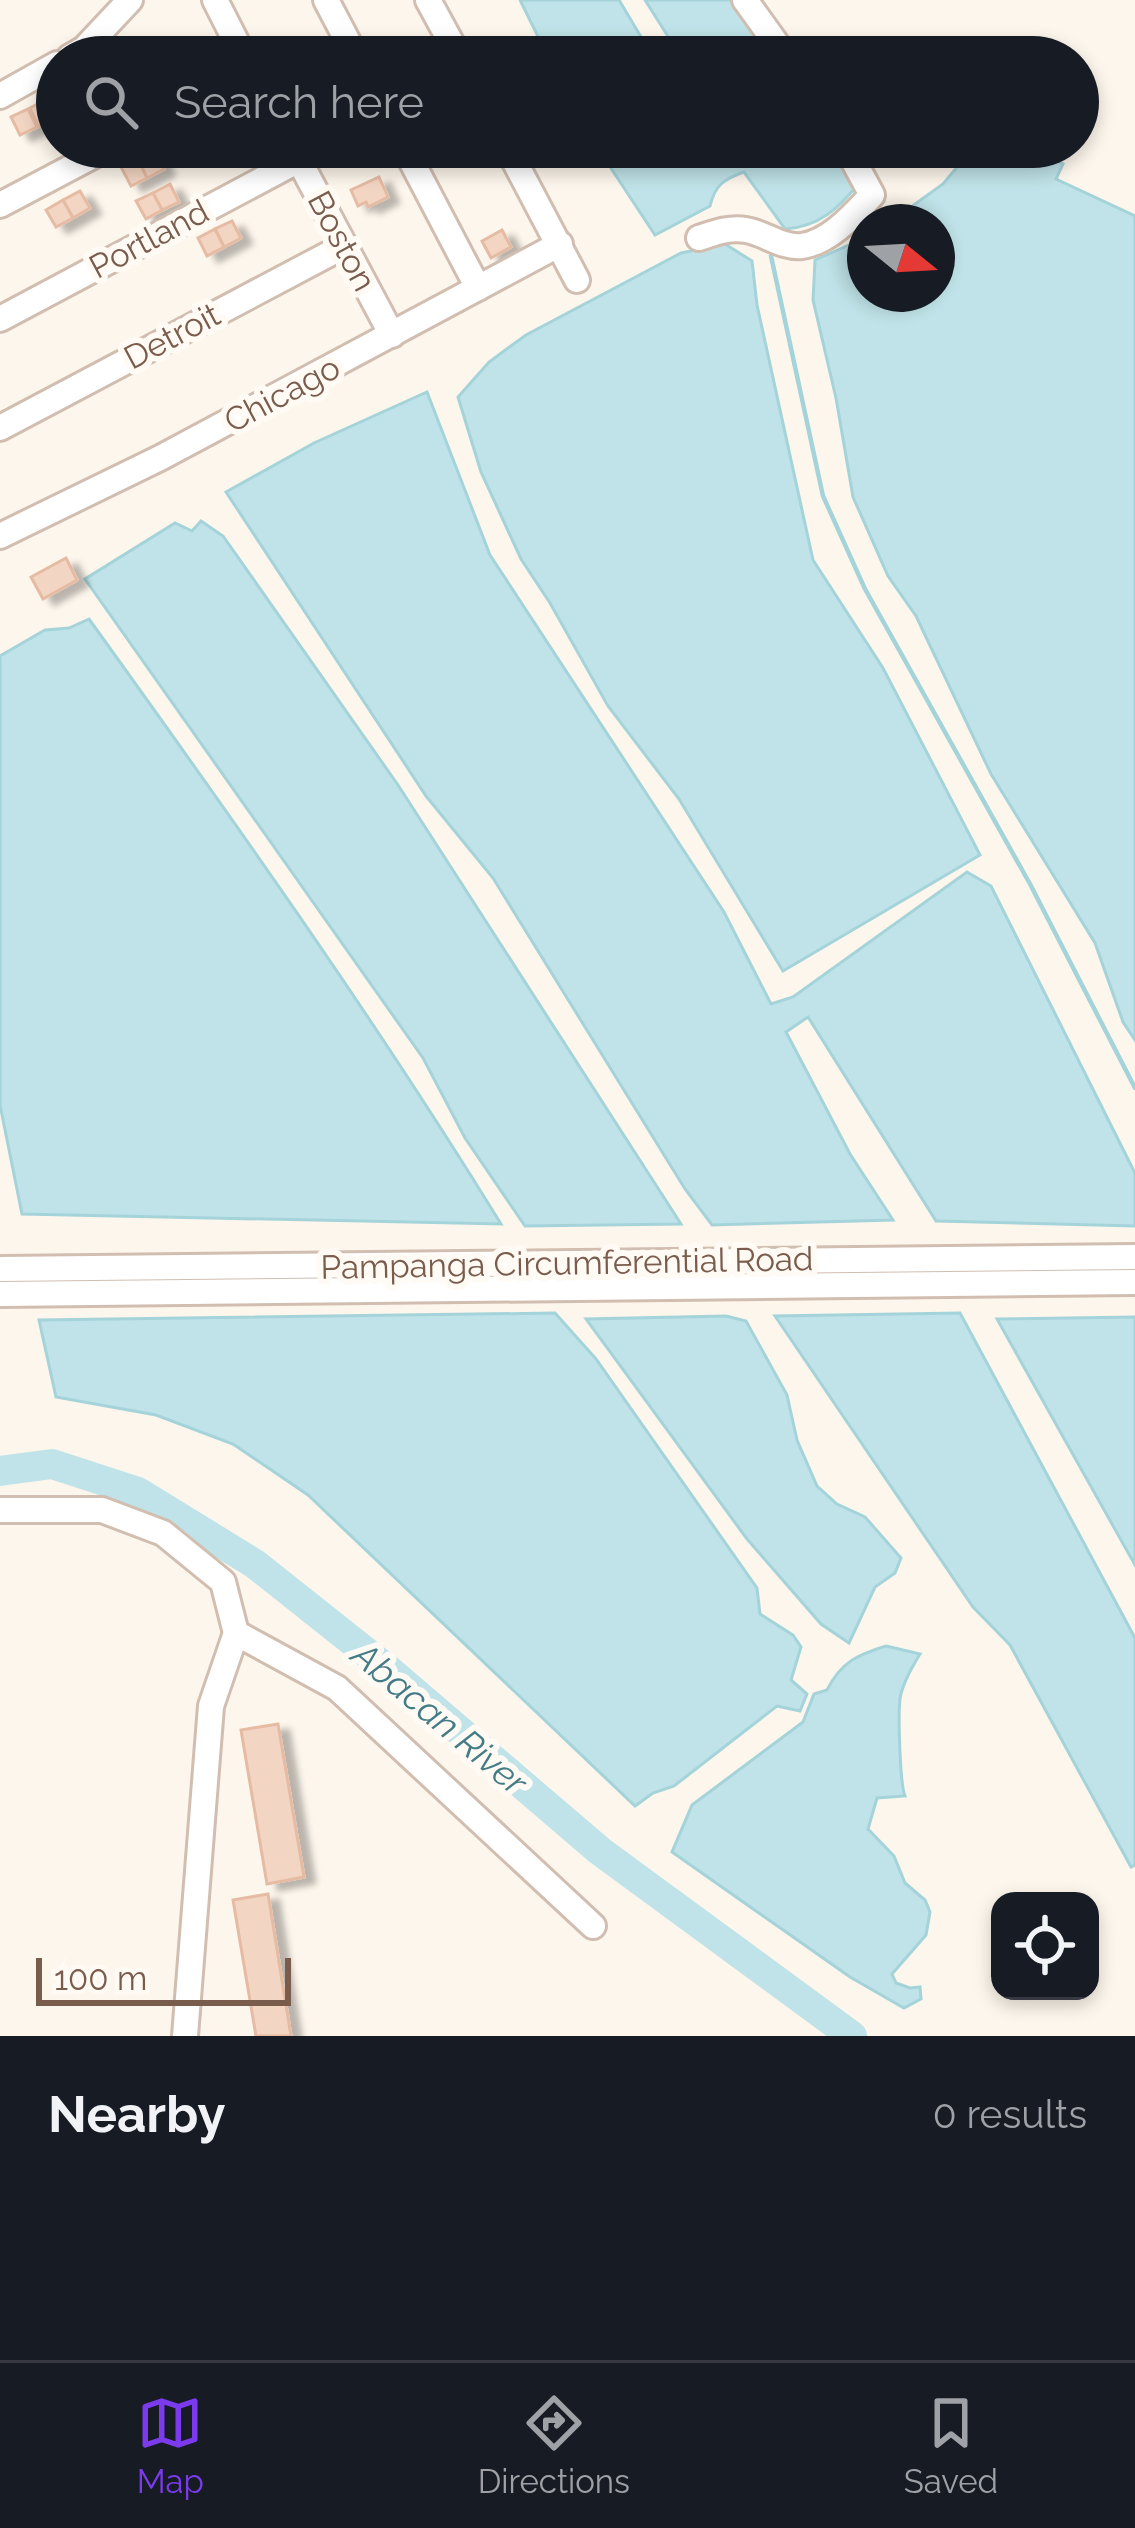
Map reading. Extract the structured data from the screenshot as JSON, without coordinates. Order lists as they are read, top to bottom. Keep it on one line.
{"streets":{"street":["Portland","Boston","Detroit","Chicago","Pampanga Circumferential Road"]},"crossings":[["Boston","Detroit"],["Boston","Chicago"]],"water":["Abacan River"],"scale_bar":"100 m","north":"right","page":{"search":"Search here","scale":"100 m","heading":["Nearby","0 results"],"nav":["Map","Directions","Saved"]}}
